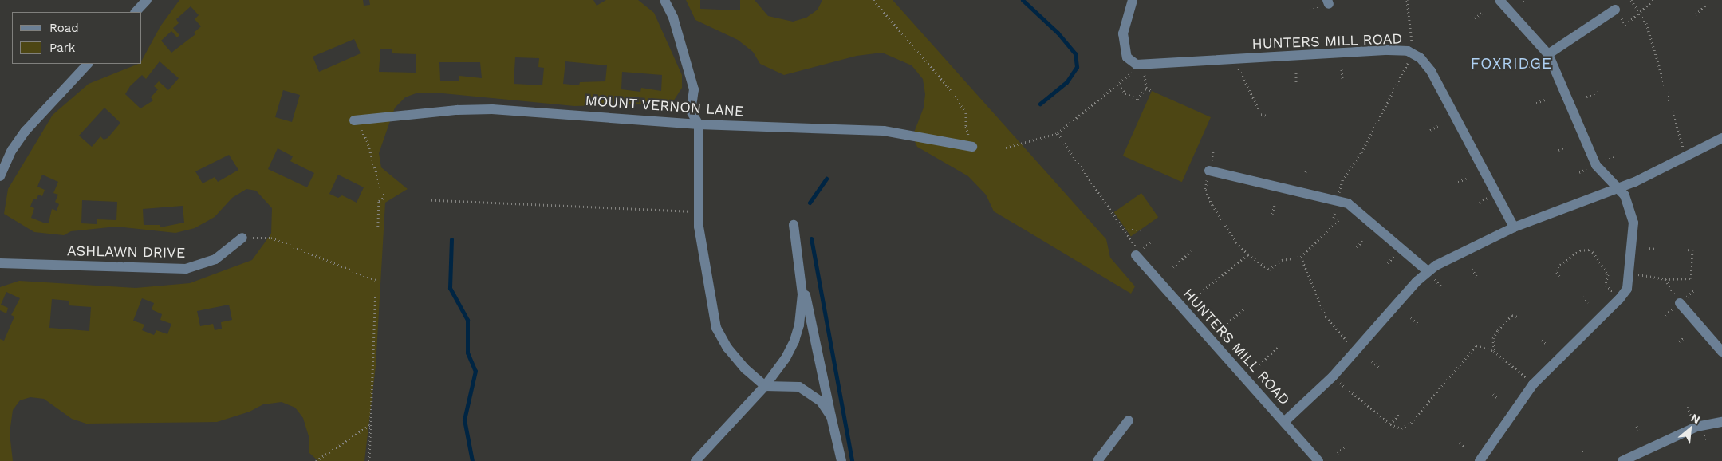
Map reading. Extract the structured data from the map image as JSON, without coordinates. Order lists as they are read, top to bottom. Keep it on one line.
{"streets":{"street":["HUNTERS MILL ROAD","MOUNT VERNON LANE","ASHLAWN DRIVE"]},"districts":["FOXRIDGE"],"legend":["Road","Park"],"north":"top right"}
